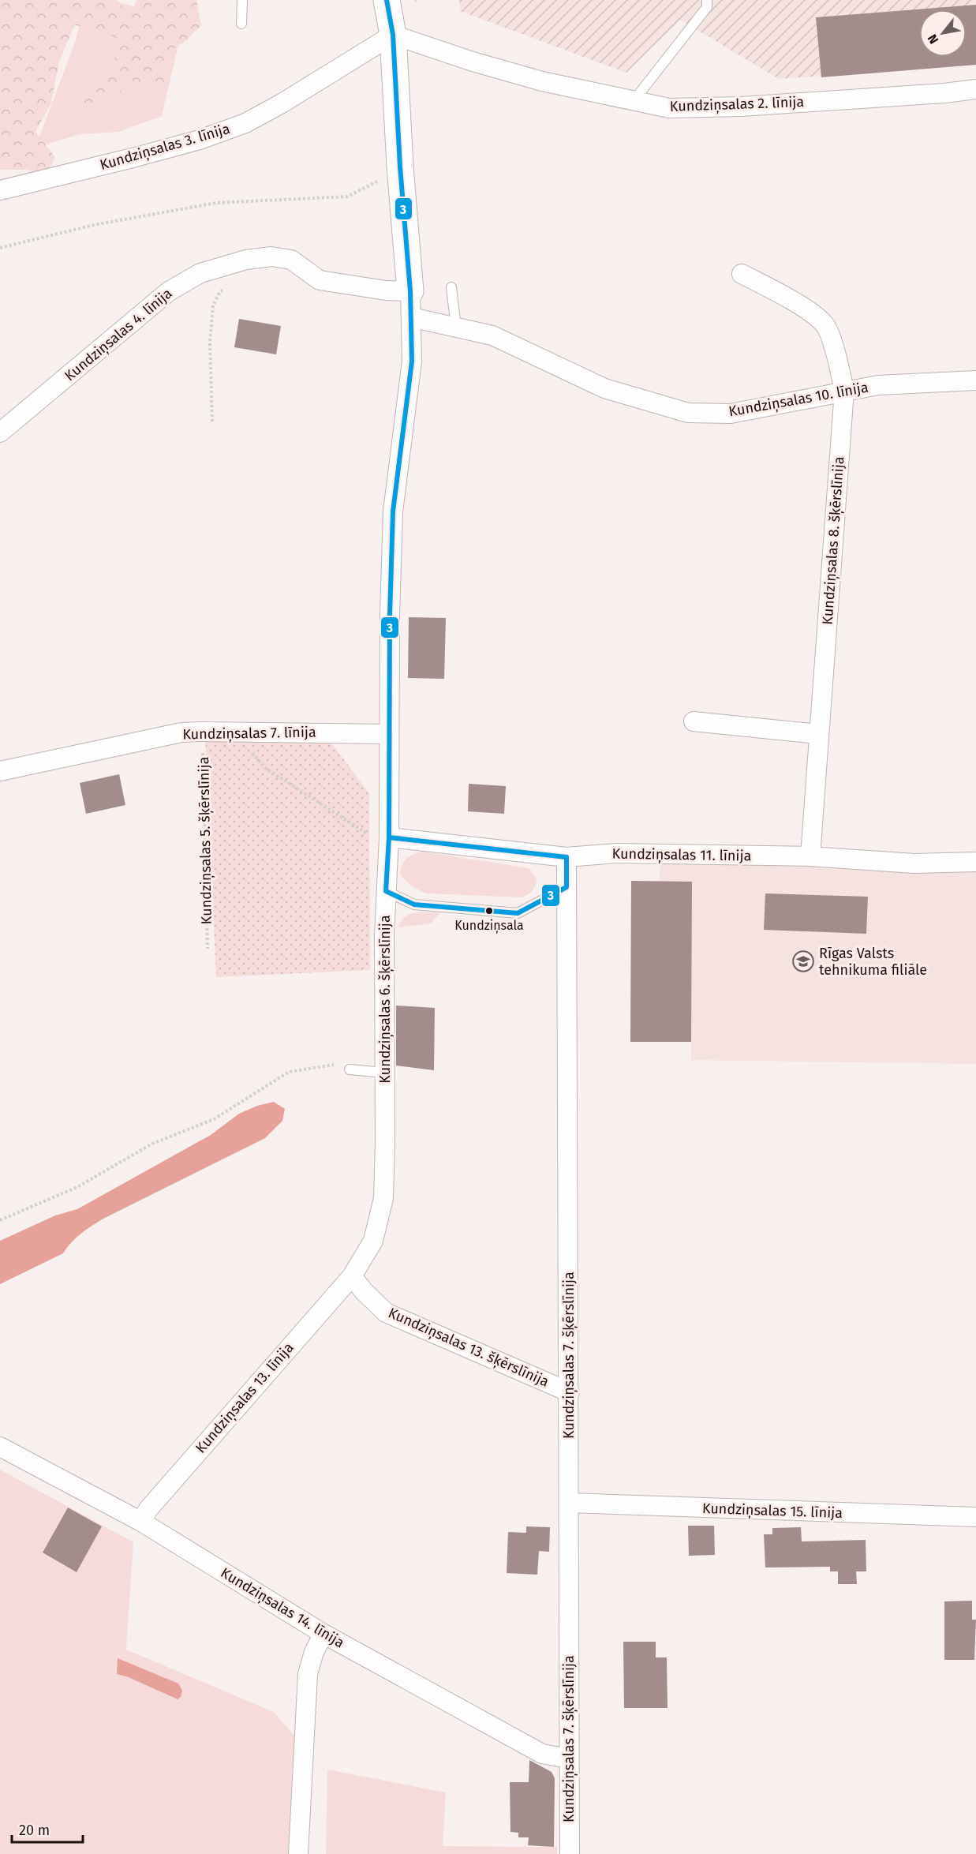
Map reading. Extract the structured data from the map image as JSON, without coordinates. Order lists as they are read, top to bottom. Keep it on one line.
{"streets":{"street":["Kundziņsalas 2. līnija","Kundziņsalas 3. līnija","Kundziņsalas 4. līnija","Kundziņsalas 10. līnija","Kundziņsalas 8. šķērslīnija","Kundziņsalas 7. līnija","Kundziņsalas 11. līnija","Kundziņsalas 6. šķērslīnija","Kundziņsalas 13. šķērslīnija","Kundziņsalas 7. šķērslīnija","Kundziņsalas 13. līnija","Kundziņsalas 15. līnija","Kundziņsalas 14. līnija"],"path":["Kundziņsalas 5. šķērslīnija"]},"crossings":[["Kundziņsalas 2. līnija","Kundziņsalas 3. līnija"],["Kundziņsalas 2. līnija","Kundziņsalas 6. šķērslīnija"],["Kundziņsalas 3. līnija","Kundziņsalas 6. šķērslīnija"],["Kundziņsalas 4. līnija","Kundziņsalas 6. šķērslīnija"],["Kundziņsalas 10. līnija","Kundziņsalas 8. šķērslīnija"],["Kundziņsalas 10. līnija","Kundziņsalas 6. šķērslīnija"],["Kundziņsalas 8. šķērslīnija","Kundziņsalas 11. līnija"],["Kundziņsalas 7. līnija","Kundziņsalas 5. šķērslīnija"],["Kundziņsalas 7. līnija","Kundziņsalas 6. šķērslīnija"],["Kundziņsalas 11. līnija","Kundziņsalas 6. šķērslīnija"],["Kundziņsalas 11. līnija","Kundziņsalas 7. šķērslīnija"],["Kundziņsalas 6. šķērslīnija","Kundziņsalas 13. šķērslīnija"],["Kundziņsalas 6. šķērslīnija","Kundziņsalas 13. līnija"],["Kundziņsalas 13. šķērslīnija","Kundziņsalas 7. šķērslīnija"],["Kundziņsalas 13. šķērslīnija","Kundziņsalas 13. līnija"],["Kundziņsalas 7. šķērslīnija","Kundziņsalas 15. līnija"],["Kundziņsalas 7. šķērslīnija","Kundziņsalas 14. līnija"],["Kundziņsalas 13. līnija","Kundziņsalas 14. līnija"]],"places":{"other":["Kundziņsala"],"school or university":["Rīgas Valsts tehnikuma filiāle"]},"lines":["transit line 3"],"scale_bar":"20 m","north":"bottom left"}
